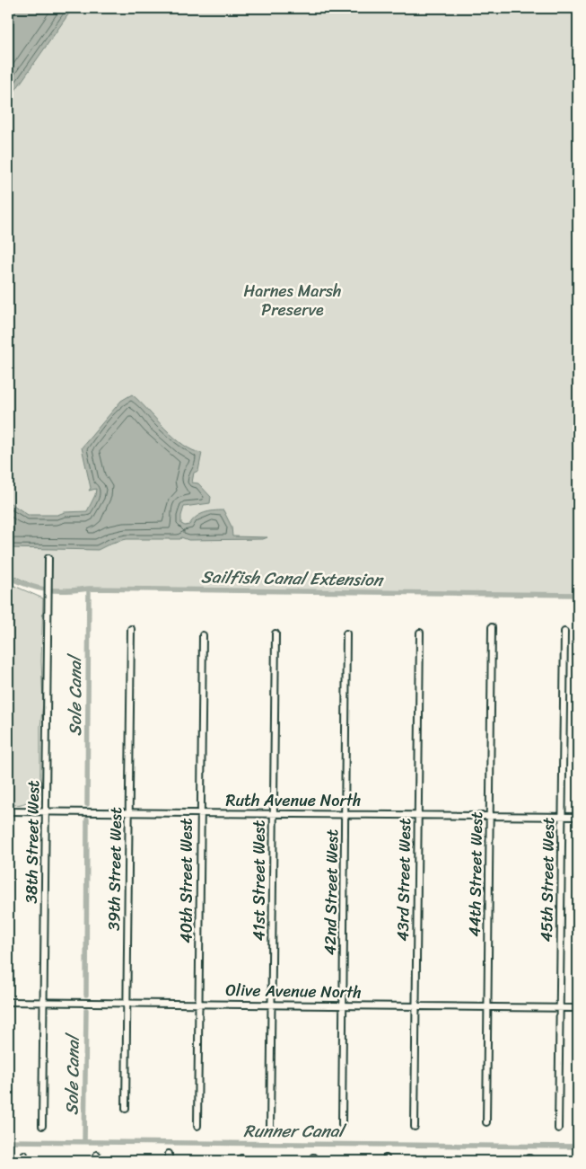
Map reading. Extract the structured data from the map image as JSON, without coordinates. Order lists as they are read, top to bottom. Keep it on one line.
{"streets":{"street":["Ruth Avenue North","38th Street West","39th Street West","44th Street West","43rd Street West","45th Street West","40th Street West","41st Street West","42nd Street West","Olive Avenue North"]},"crossings":[["Ruth Avenue North","38th Street West"],["Ruth Avenue North","39th Street West"],["Ruth Avenue North","44th Street West"],["Ruth Avenue North","43rd Street West"],["Ruth Avenue North","45th Street West"],["Ruth Avenue North","40th Street West"],["Ruth Avenue North","41st Street West"],["Ruth Avenue North","42nd Street West"],["38th Street West","Olive Avenue North"],["39th Street West","Olive Avenue North"],["44th Street West","Olive Avenue North"],["43rd Street West","Olive Avenue North"],["45th Street West","Olive Avenue North"],["40th Street West","Olive Avenue North"],["41st Street West","Olive Avenue North"],["42nd Street West","Olive Avenue North"]],"water":["Sailfish Canal Extension","Sole Canal","Runner Canal"],"parks":["Harnes Marsh Preserve"]}
